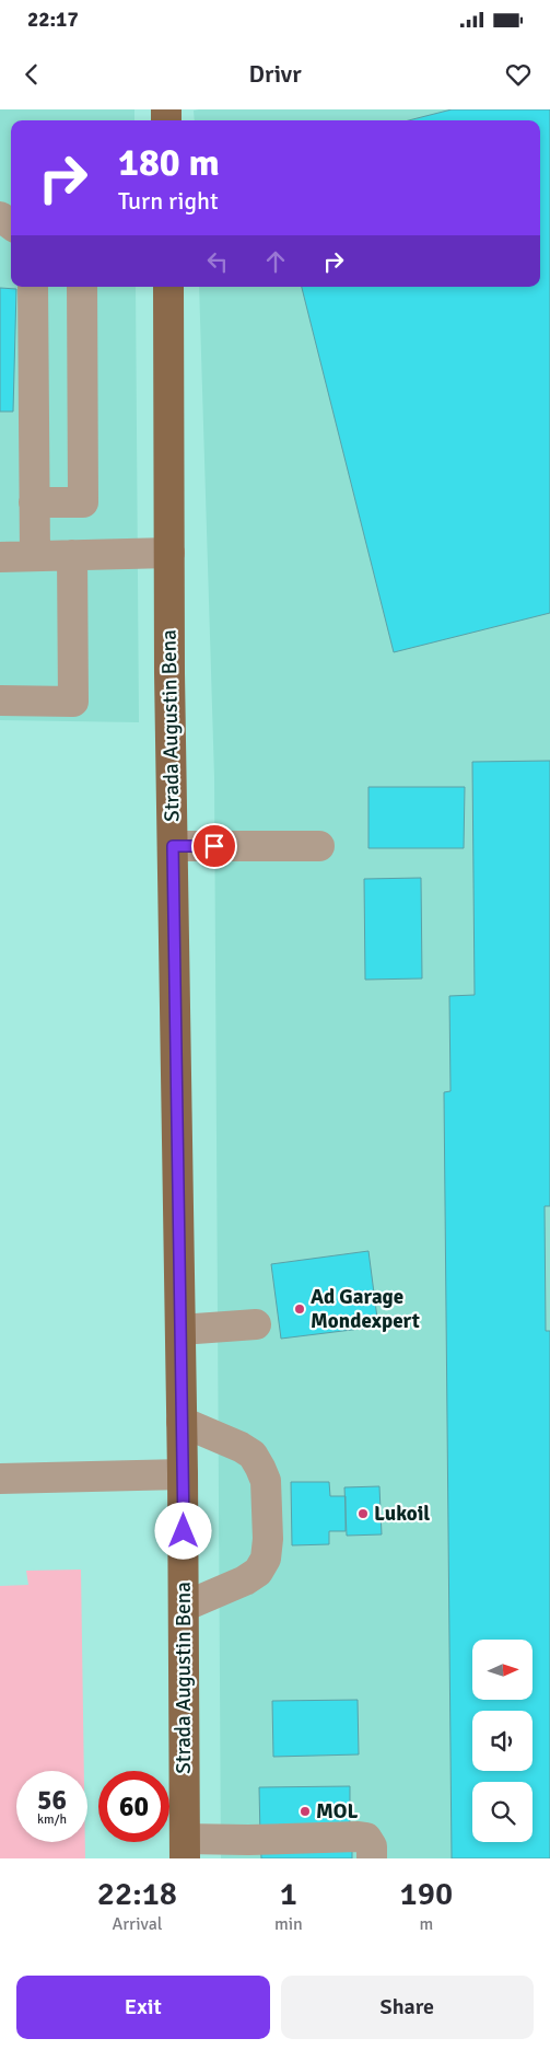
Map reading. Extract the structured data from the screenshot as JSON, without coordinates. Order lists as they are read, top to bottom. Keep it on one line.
{"streets":{"main road":["Strada Augustin Bena"]},"places":["Ad Garage Mondexpert","Lukoil","MOL"],"north":"right","page":{"status":"22:17","header":"Drivr","turn":["180 m","Turn right"],"speed":"56 km/h","limit":"60","eta":["22:18","Arrival","1","min","190","m"],"buttons":["Exit","Share"]}}
